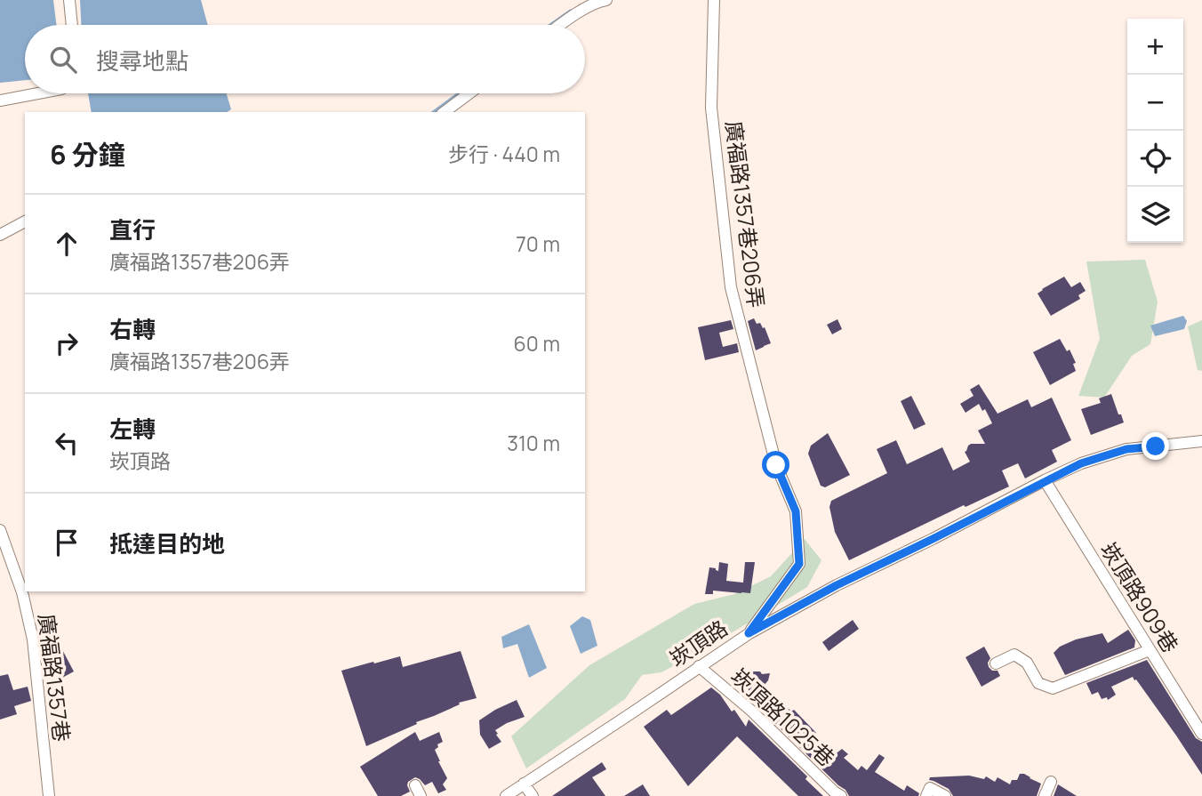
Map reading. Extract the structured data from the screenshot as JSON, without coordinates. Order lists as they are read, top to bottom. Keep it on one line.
{"streets":{"street":["廣福路1357巷206弄","崁頂路909巷","崁頂路","廣福路1357巷","崁頂路1025巷"]},"crossings":[["廣福路1357巷206弄","崁頂路"],["崁頂路909巷","崁頂路"],["崁頂路","崁頂路1025巷"]],"page":{"map_buttons":["+","−"],"search":"搜尋地點","heading":["6 分鐘","步行 · 440 m"],"list":[["直行","廣福路1357巷206弄","70 m"],["右轉","廣福路1357巷206弄","60 m"],["左轉","崁頂路","310 m"],"抵達目的地"]}}
